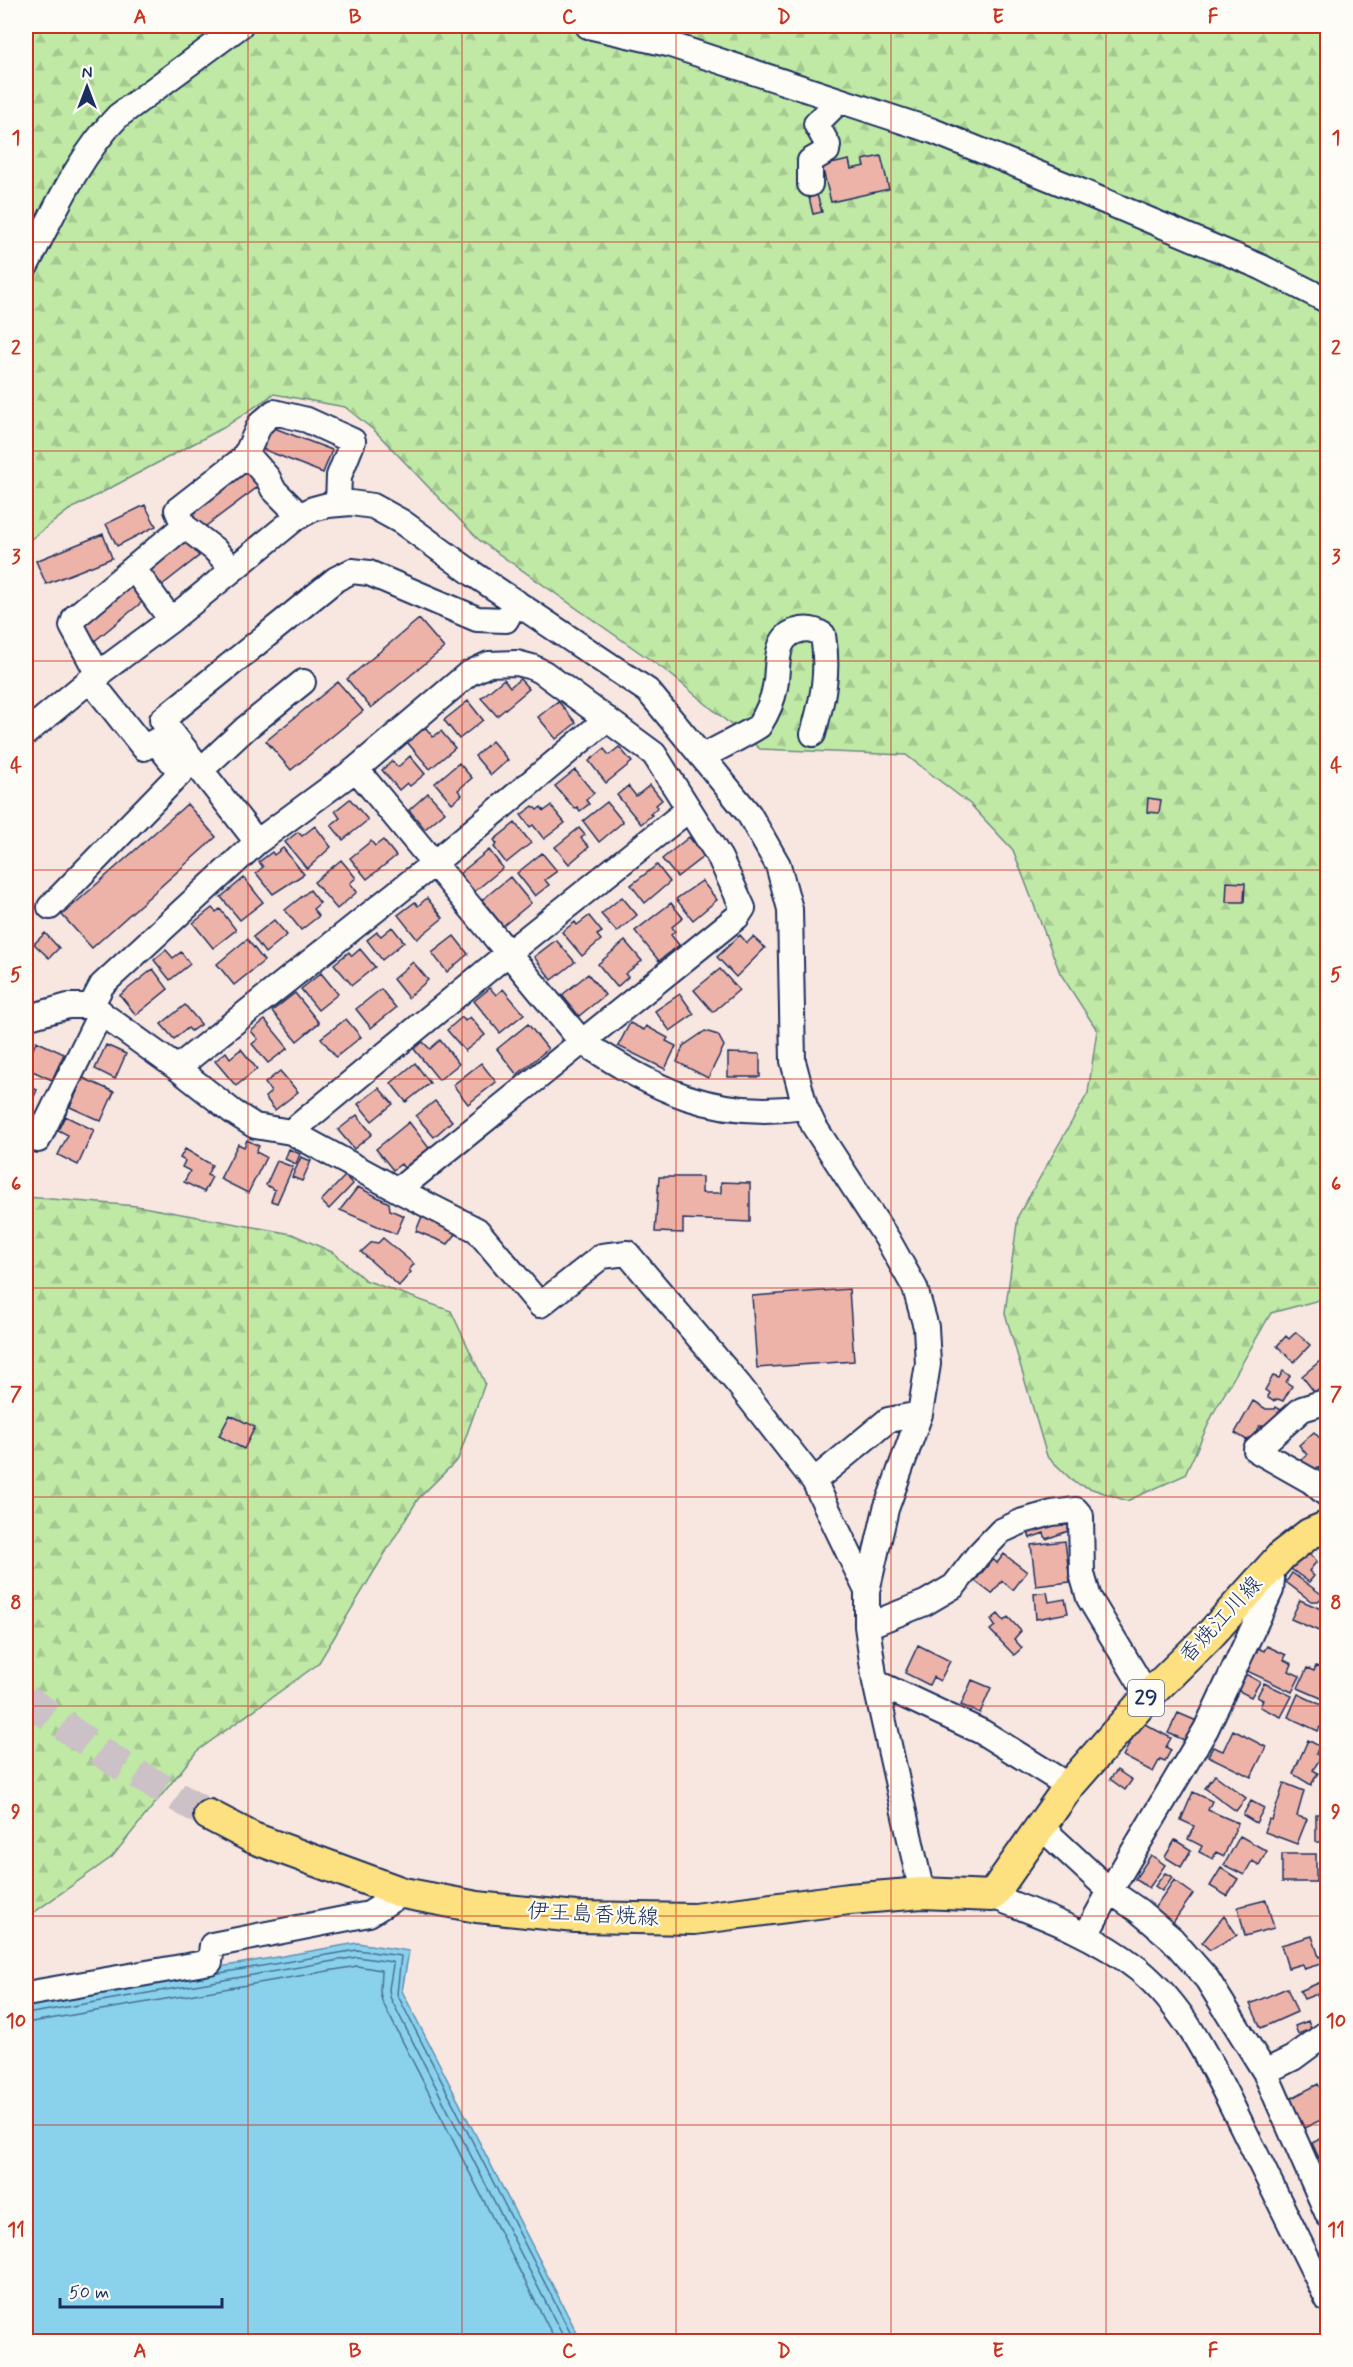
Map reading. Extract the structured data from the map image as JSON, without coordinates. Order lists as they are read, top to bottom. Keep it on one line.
{"streets":{"main road":["香焼江川線","29","伊王島香焼線"]},"crossings":[["香焼江川線","伊王島香焼線"]],"scale_bar":"50 m","north":"top","grid":{"columns":["A","B","C","D","E","F"],"rows":["1","2","3","4","5","6","7","8","9","10","11"]}}
